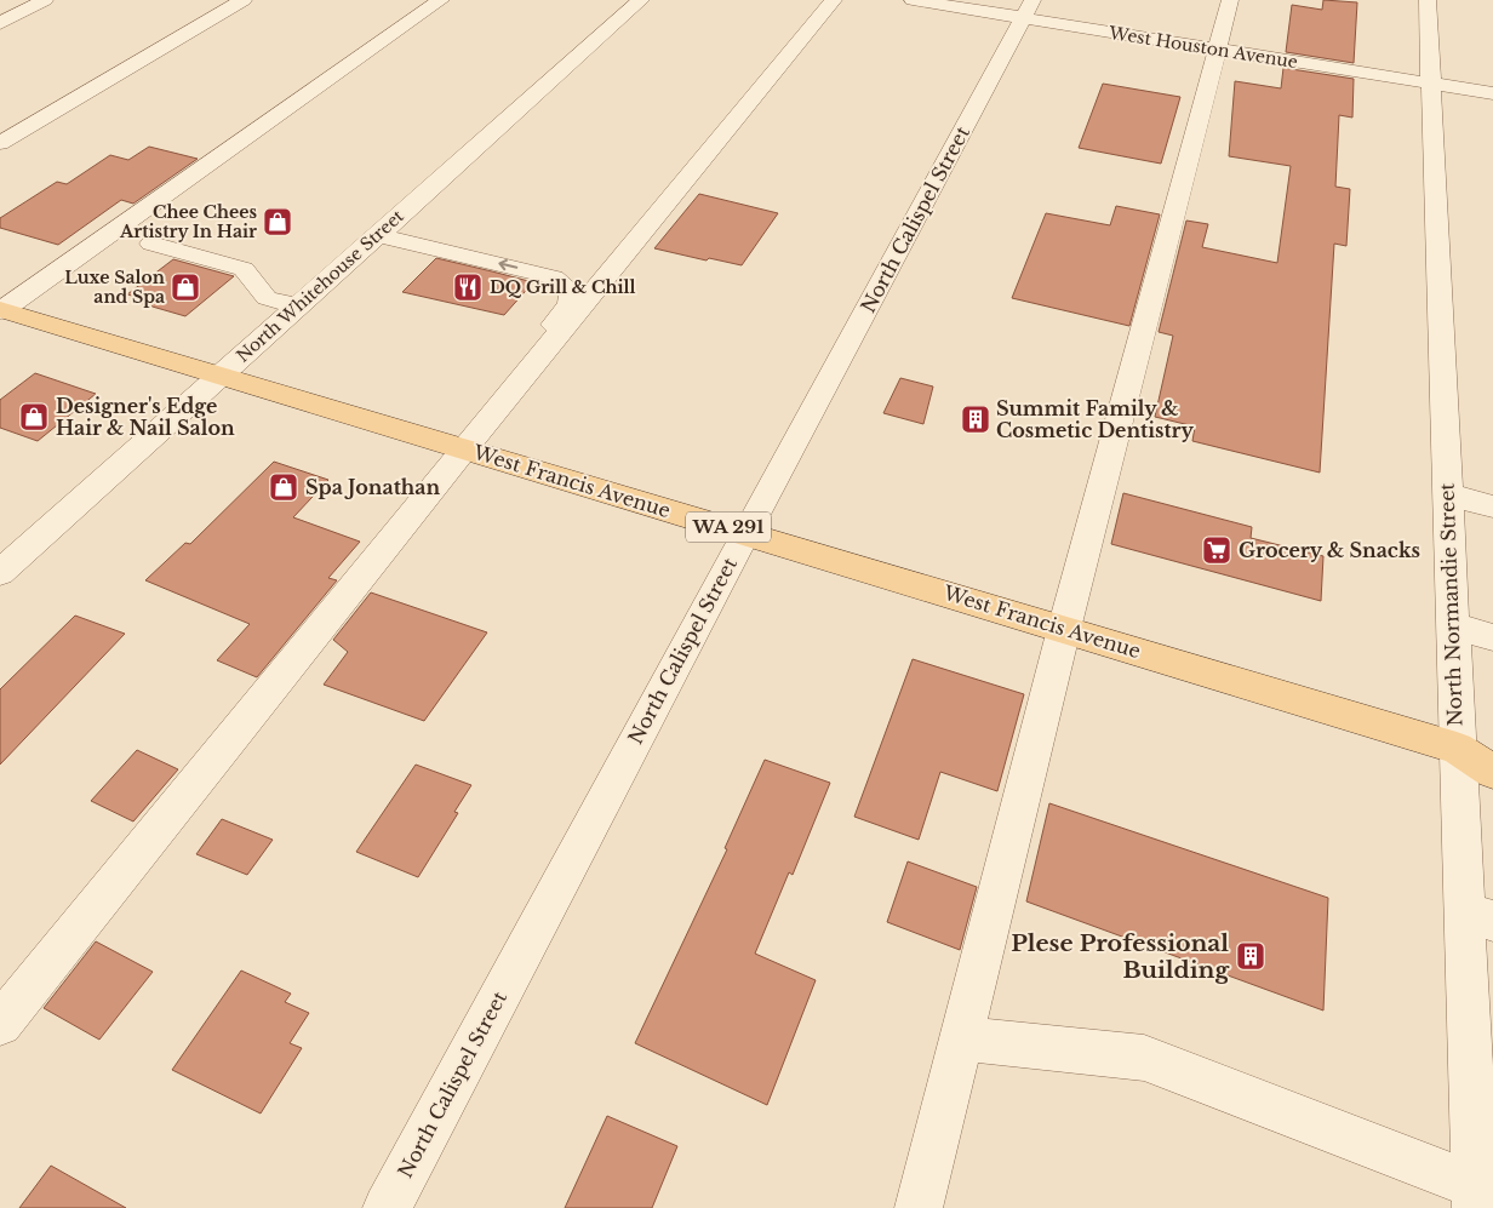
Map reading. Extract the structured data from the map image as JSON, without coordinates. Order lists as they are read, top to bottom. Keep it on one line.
{"streets":{"main road":["West Francis Avenue","WA 291"],"street":["West Houston Avenue","North Calispel Street","North Whitehouse Street","North Normandie Street"]},"crossings":[["West Houston Avenue","North Calispel Street"],["West Houston Avenue","North Normandie Street"],["North Calispel Street","West Francis Avenue"],["North Whitehouse Street","West Francis Avenue"],["West Francis Avenue","North Normandie Street"]],"places":{"shop":["Chee Chees Artistry In Hair","Luxe Salon and Spa","Designer's Edge Hair & Nail Salon","Spa Jonathan"],"restaurant":["DQ Grill & Chill"],"building":["Summit Family & Cosmetic Dentistry","Plese Professional Building"],"supermarket":["Grocery & Snacks"]}}
